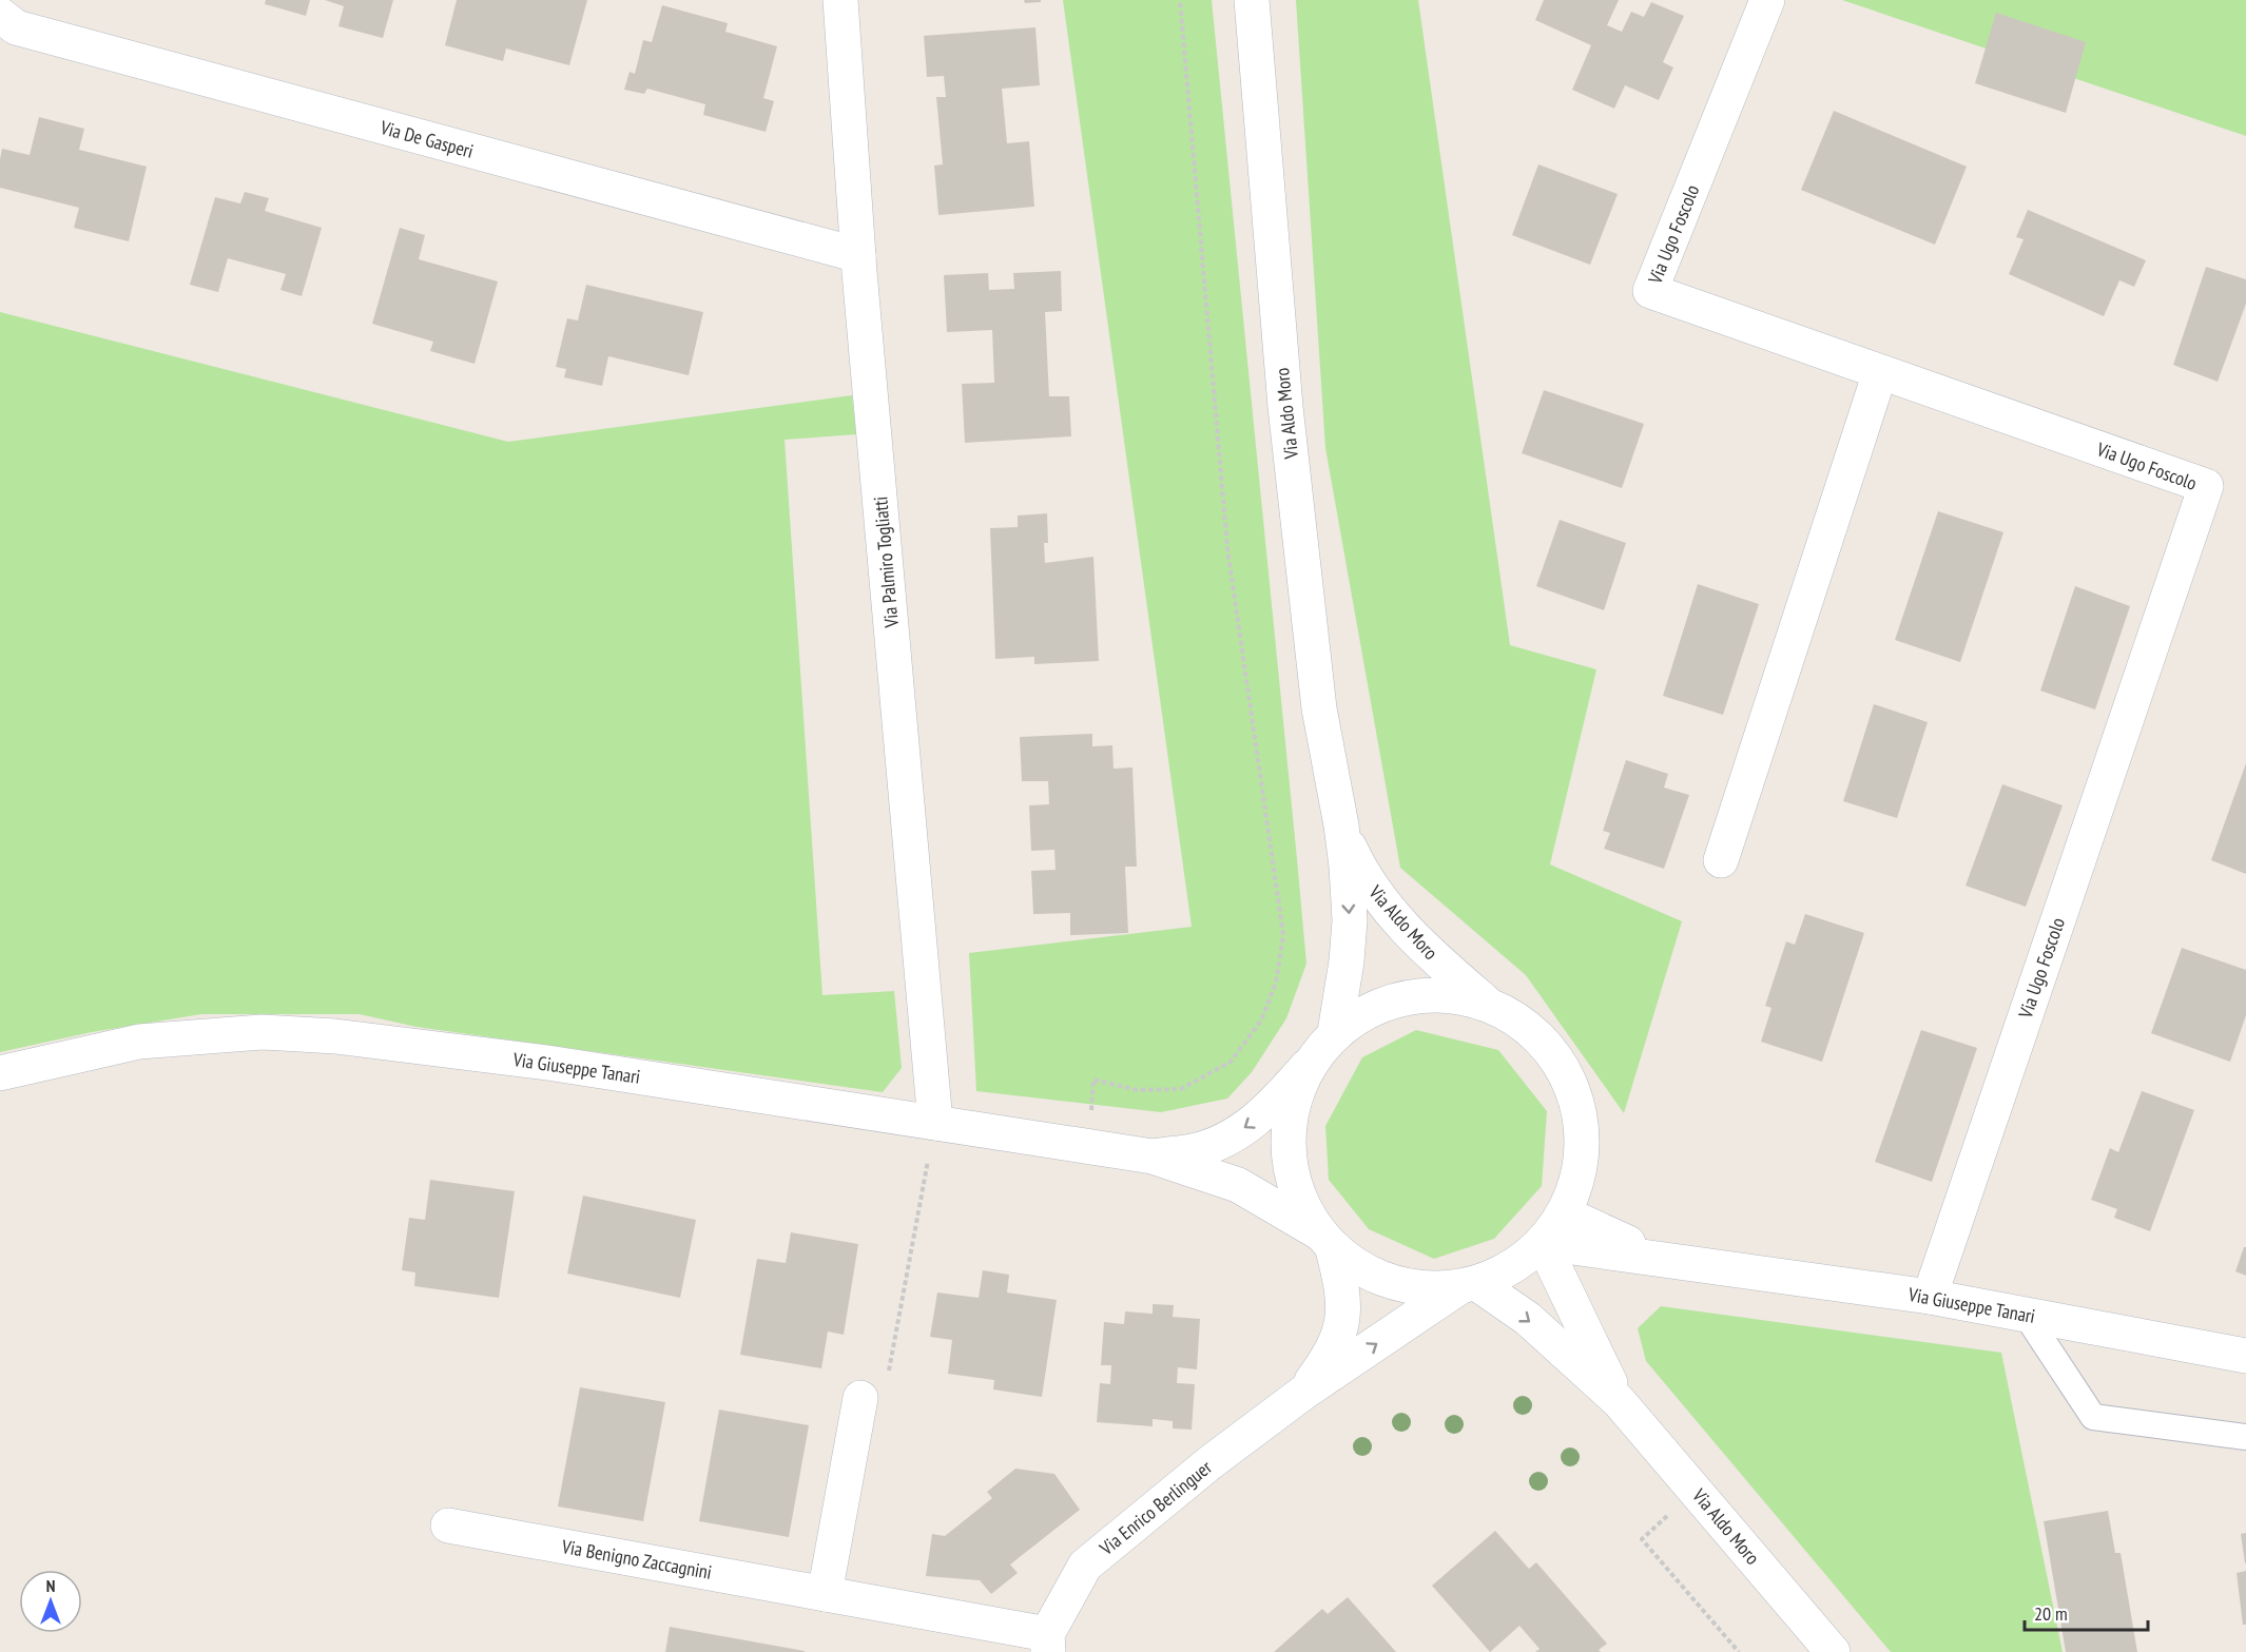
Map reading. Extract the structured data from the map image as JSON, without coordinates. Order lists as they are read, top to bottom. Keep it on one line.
{"streets":{"street":["Via De Gasperi","Via Ugo Foscolo","Via Aldo Moro","Via Palmiro Togliatti","Via Giuseppe Tanari","Via Enrico Berlinguer","Via Benigno Zaccagnini"]},"crossings":[["Via De Gasperi","Via Palmiro Togliatti"],["Via Ugo Foscolo","Via Giuseppe Tanari"],["Via Aldo Moro","Via Giuseppe Tanari"],["Via Aldo Moro","Via Enrico Berlinguer"],["Via Palmiro Togliatti","Via Giuseppe Tanari"],["Via Giuseppe Tanari","Via Enrico Berlinguer"],["Via Enrico Berlinguer","Via Benigno Zaccagnini"]],"scale_bar":"20 m","north":"top"}
